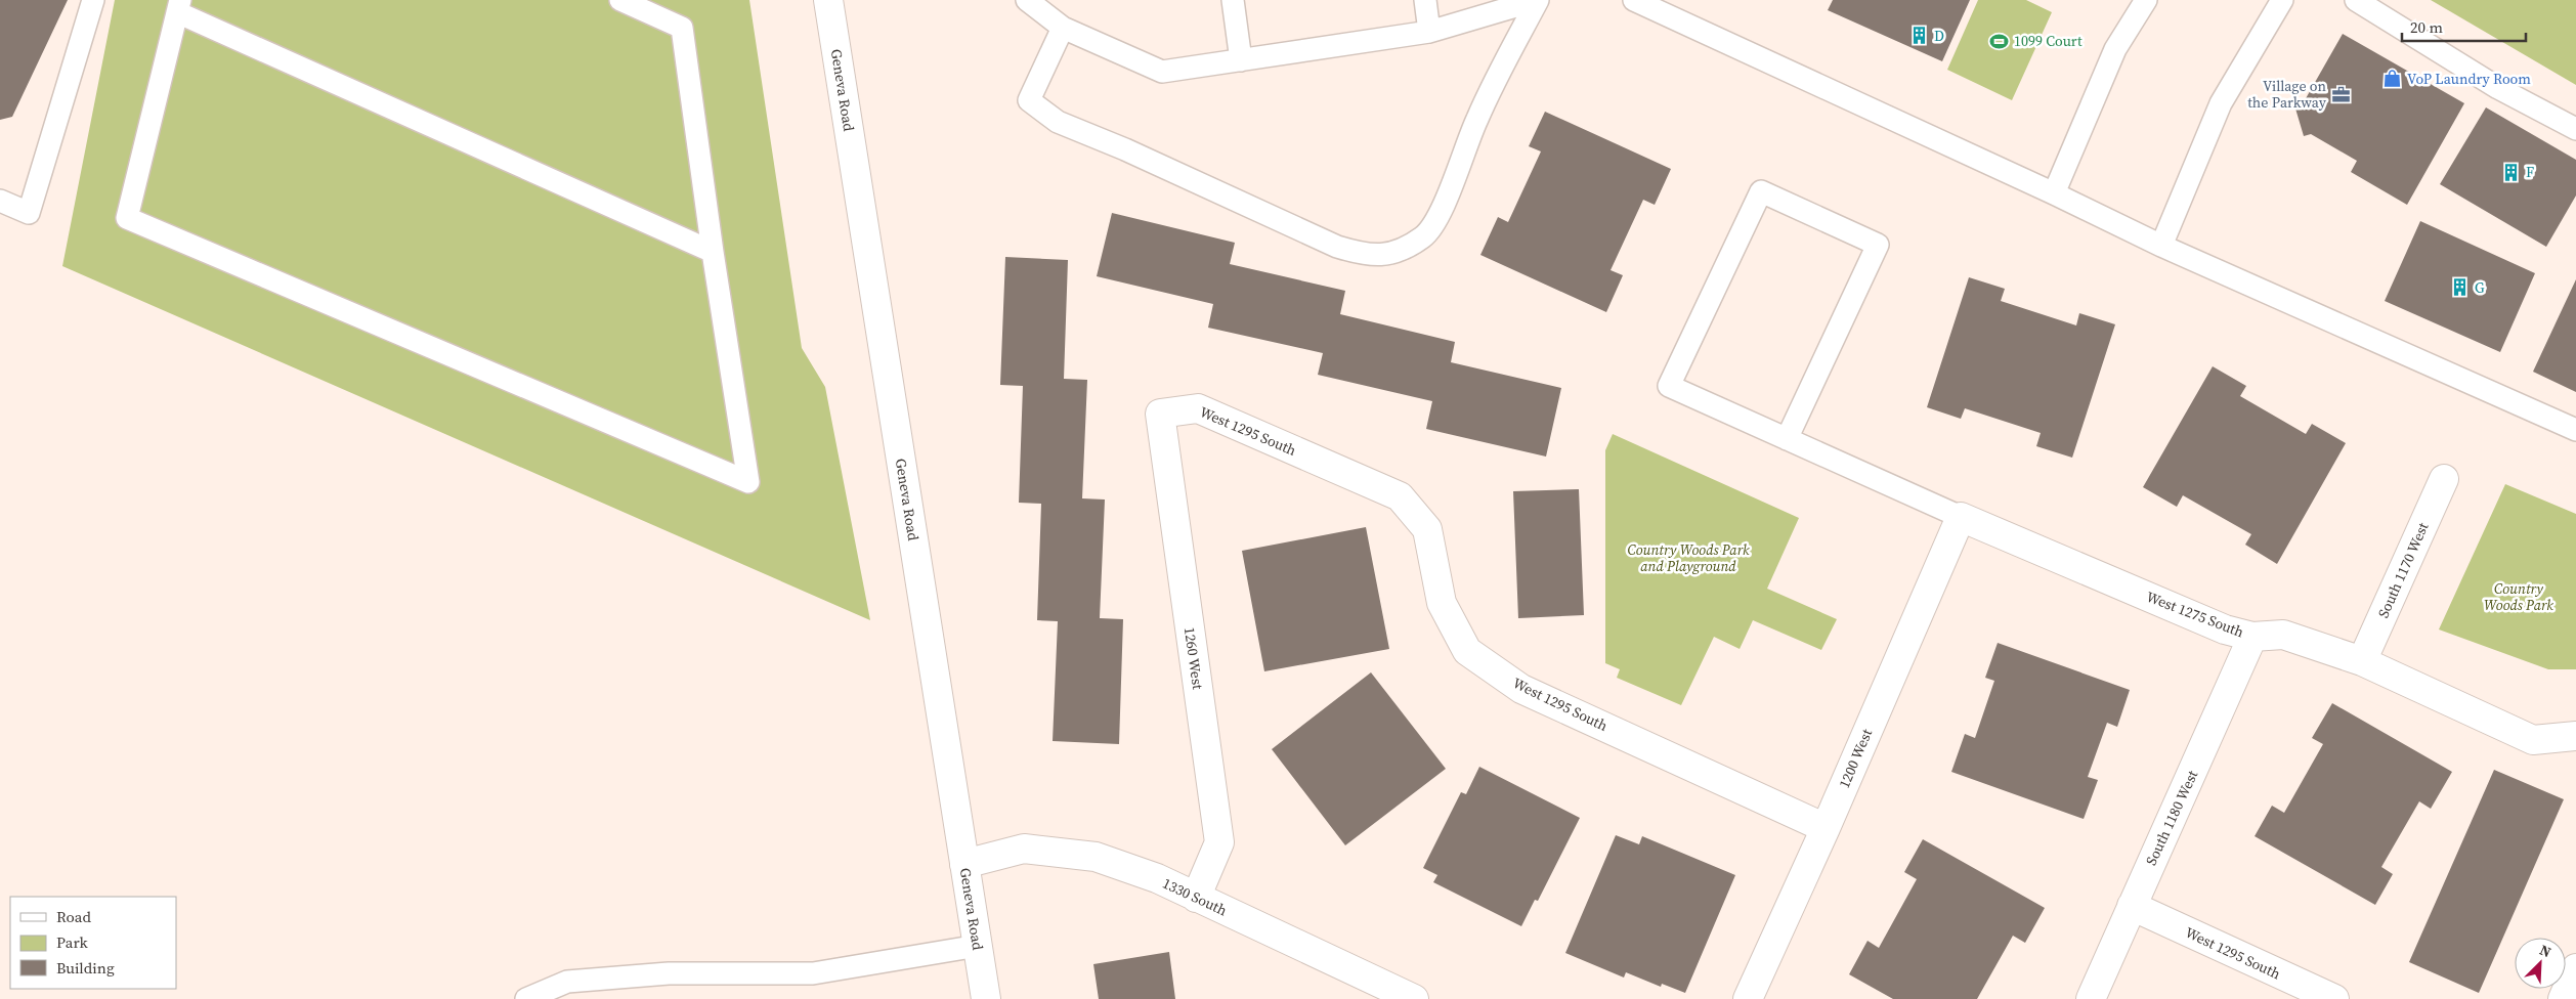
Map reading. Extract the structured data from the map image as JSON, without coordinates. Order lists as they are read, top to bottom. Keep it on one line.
{"streets":{"street":["Geneva Road","West 1295 South","South 1170 West","West 1275 South","1260 West","1200 West","South 1180 West","1330 South"]},"crossings":[["Geneva Road","1330 South"],["West 1295 South","1260 West"],["West 1295 South","1200 West"],["West 1295 South","South 1180 West"],["South 1170 West","West 1275 South"],["West 1275 South","1200 West"],["West 1275 South","South 1180 West"],["1260 West","1330 South"]],"parks":["Country Woods Park and Playground","Country Woods Park"],"places":{"building":["D","F","G"],"sports":["1099 Court"],"shop":["VoP Laundry Room"],"office":["Village on the Parkway"]},"legend":["Road","Park","Building"],"scale_bar":"20 m","north":"top right"}
